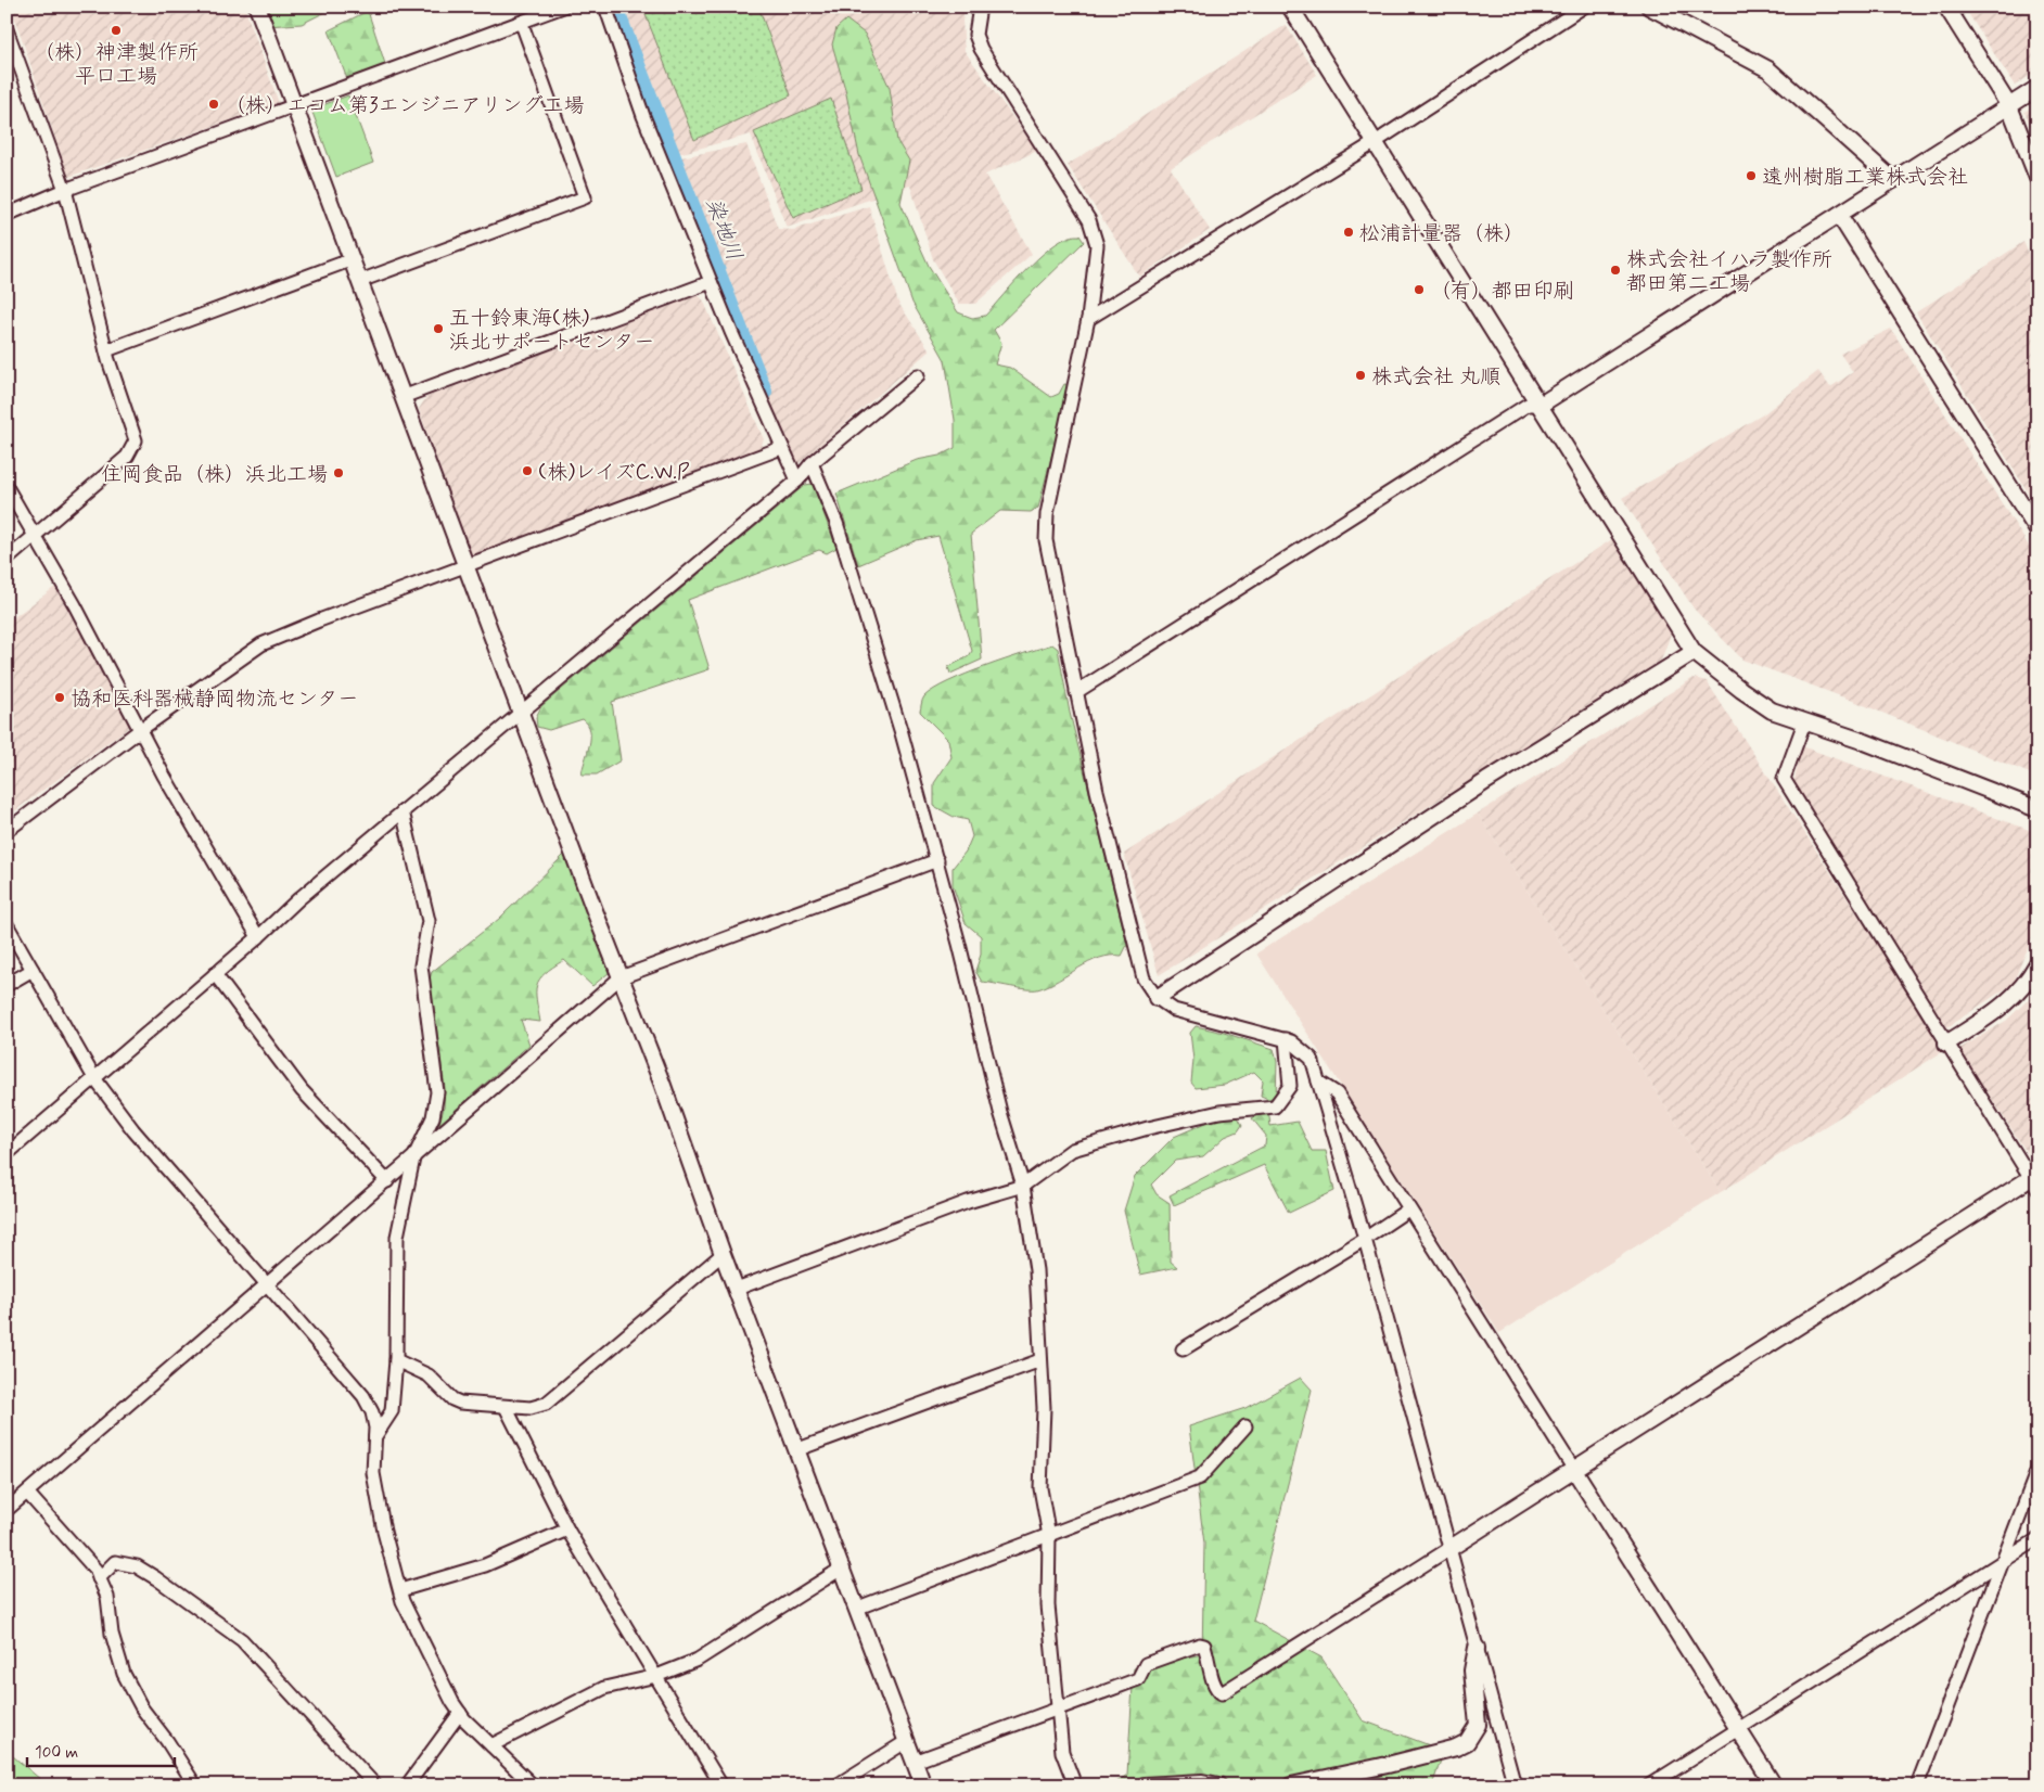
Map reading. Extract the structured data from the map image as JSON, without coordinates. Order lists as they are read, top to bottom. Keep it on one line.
{"water":["染地川"],"places":["（株）神津製作所 平口工場","（株）エコム第3エンジニアリング工場","遠州樹脂工業株式会社","松浦計量器（株）","株式会社イハラ製作所 都田第二工場","（有）都田印刷","五十鈴東海(株) 浜北サポートセンター","株式会社 丸順","(株)レイズC.W.P","住岡食品（株）浜北工場","協和医科器械静岡物流センター"],"scale_bar":"100 m"}
